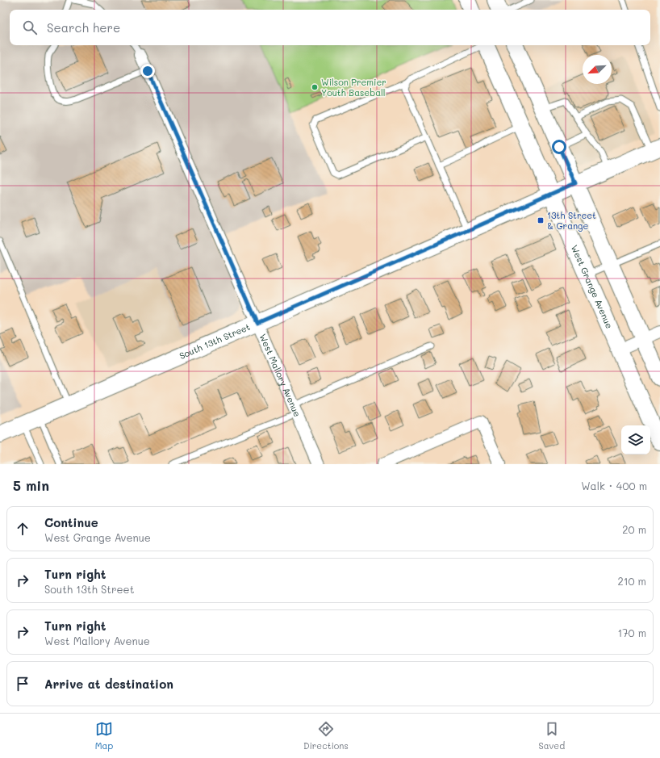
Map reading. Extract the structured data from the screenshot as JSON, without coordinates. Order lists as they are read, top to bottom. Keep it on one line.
{"streets":{"street":["West Grange Avenue","South 13th Street","West Mallory Avenue"]},"crossings":[["West Grange Avenue","South 13th Street"],["South 13th Street","West Mallory Avenue"]],"places":{"other":["Wilson Premier Youth Baseball"],"transit":["13th Street & Grange"]},"north":"bottom left","page":{"search":"Search here","heading":["5 min","Walk · 400 m"],"list":[["Continue","West Grange Avenue","20 m"],["Turn right","South 13th Street","210 m"],["Turn right","West Mallory Avenue","170 m"],"Arrive at destination"],"nav":["Map","Directions","Saved"]}}
